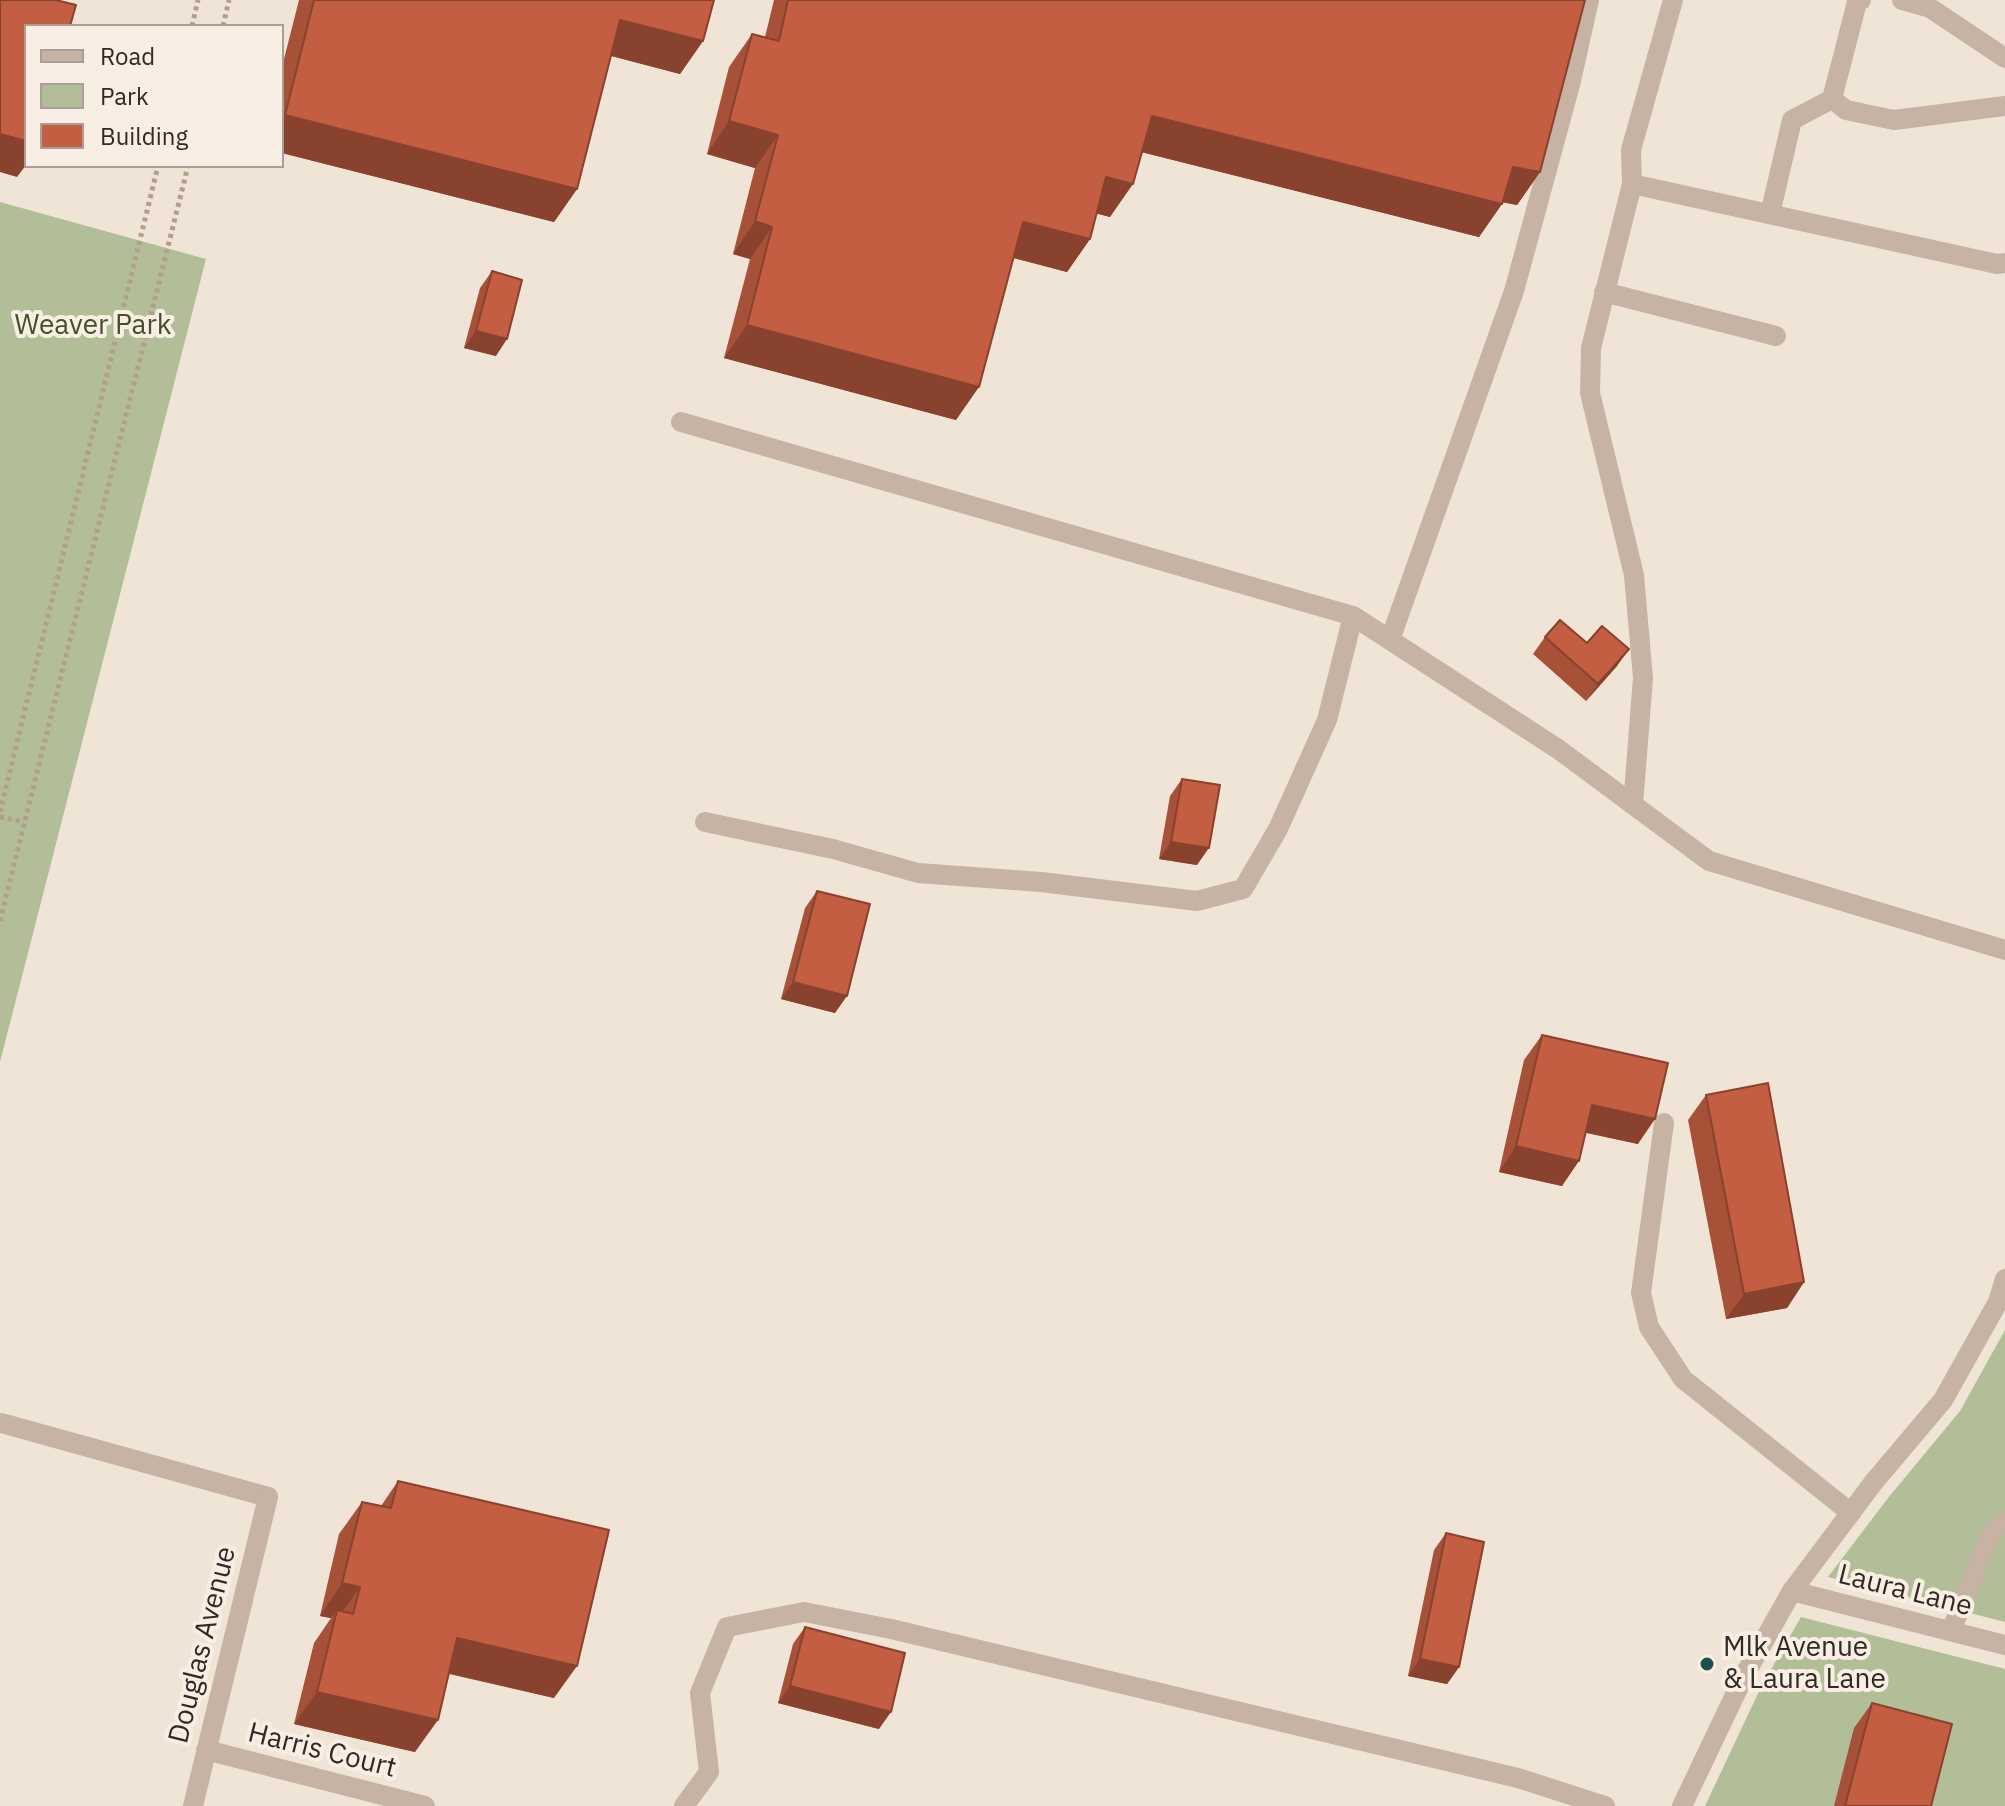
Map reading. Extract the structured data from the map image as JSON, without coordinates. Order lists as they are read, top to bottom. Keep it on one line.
{"streets":{"street":["Laura Lane","Douglas Avenue","Harris Court"]},"crossings":[["Douglas Avenue","Harris Court"]],"parks":["Weaver Park"],"places":["Mlk Avenue & Laura Lane"],"legend":["Road","Park","Building"]}
